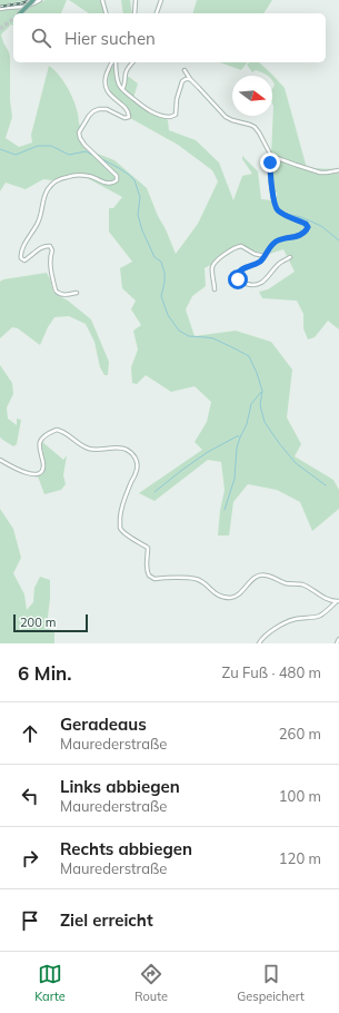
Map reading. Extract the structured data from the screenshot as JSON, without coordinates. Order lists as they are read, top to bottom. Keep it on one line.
{"scale_bar":"200 m","north":"right","page":{"search":"Hier suchen","scale":"200 m","heading":["6 Min.","Zu Fuß · 480 m"],"list":[["Geradeaus","Maurederstraße","260 m"],["Links abbiegen","Maurederstraße","100 m"],["Rechts abbiegen","Maurederstraße","120 m"],"Ziel erreicht"],"nav":["Karte","Route","Gespeichert"]}}
